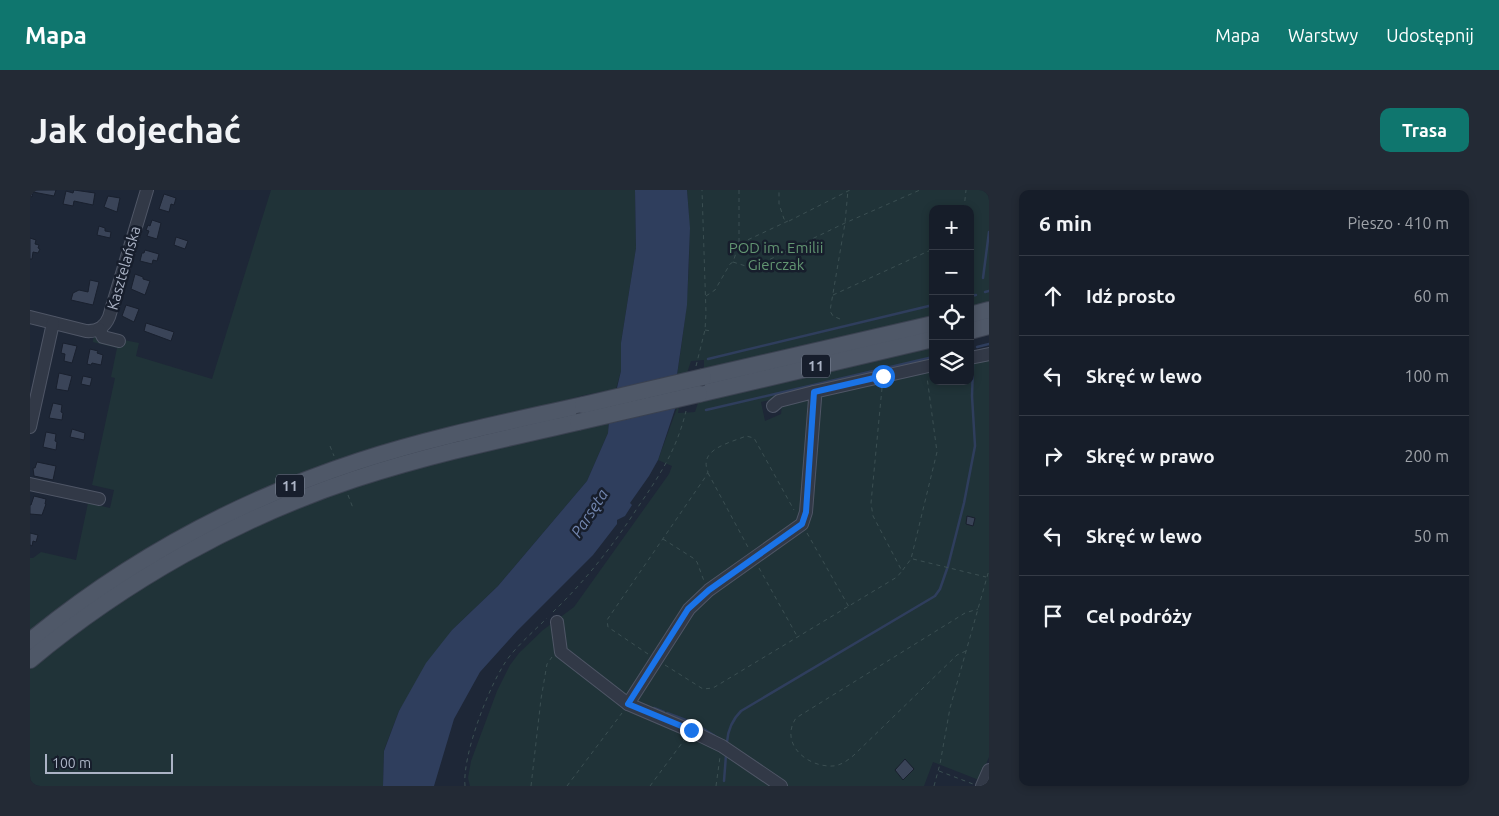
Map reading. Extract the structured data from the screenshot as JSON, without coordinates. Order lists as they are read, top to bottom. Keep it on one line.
{"streets":{"main road":["11"],"street":["Kasztelańska"]},"water":["Parsęta"],"parks":["POD im. Emilii Gierczak"],"scale_bar":"100 m","page":{"header":"Mapa","nav":["Mapa","Warstwy","Udostępnij"],"buttons":"Trasa","title":"Jak dojechać","heading":["6 min","Pieszo · 410 m"],"map_buttons":["+","−"],"list":[["Idź prosto","60 m"],["Skręć w lewo","100 m"],["Skręć w prawo","200 m"],["Skręć w lewo","50 m"],"Cel podróży"],"scale":"100 m"}}
